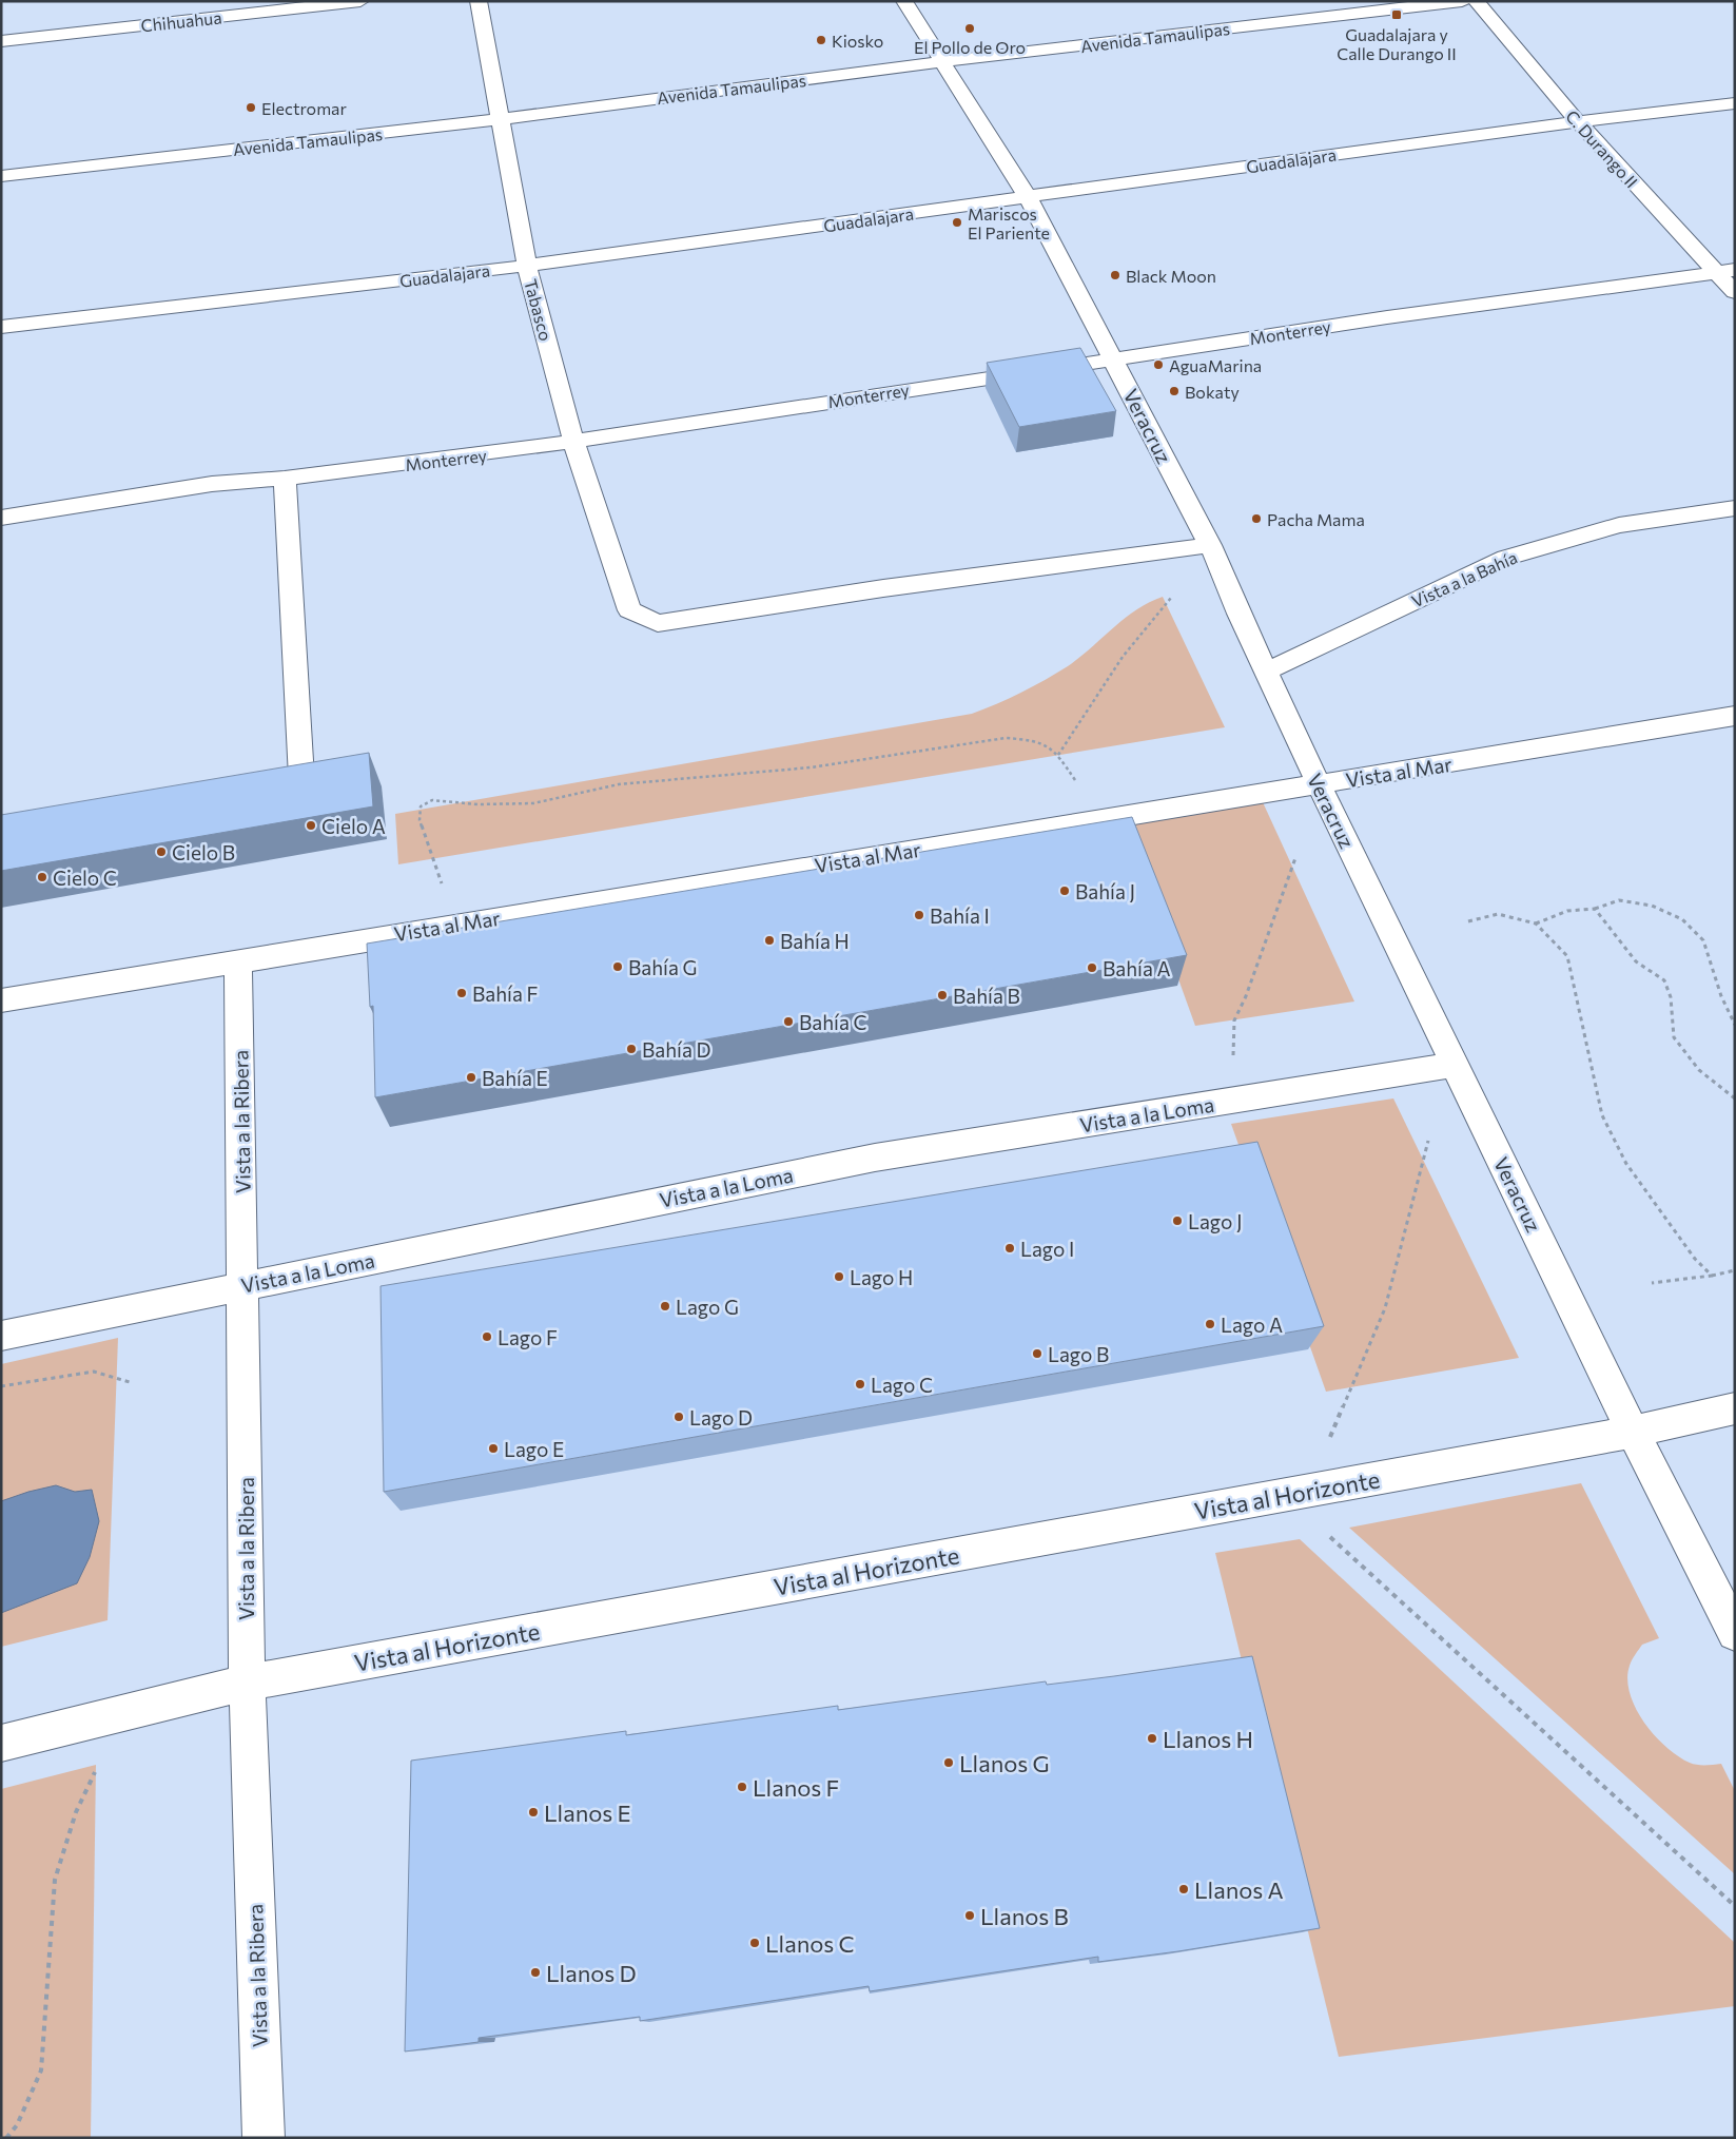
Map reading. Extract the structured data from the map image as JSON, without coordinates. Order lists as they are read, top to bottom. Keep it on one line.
{"streets":{"street":["Chihuahua","Avenida Tamaulipas","C. Durango II","Guadalajara","Tabasco","Monterrey","Veracruz","Vista a la Bahía","Vista al Mar","Vista a la Loma","Vista a la Ribera","Vista al Horizonte"]},"crossings":[["Avenida Tamaulipas","Tabasco"],["Avenida Tamaulipas","Veracruz"],["C. Durango II","Guadalajara"],["C. Durango II","Monterrey"],["Guadalajara","Tabasco"],["Guadalajara","Veracruz"],["Tabasco","Monterrey"],["Tabasco","Veracruz"],["Monterrey","Veracruz"],["Veracruz","Vista a la Bahía"],["Veracruz","Vista al Mar"],["Veracruz","Vista a la Loma"],["Veracruz","Vista al Horizonte"],["Vista al Mar","Vista a la Ribera"],["Vista a la Loma","Vista a la Ribera"],["Vista a la Ribera","Vista al Horizonte"]],"places":{"transit":["Guadalajara y Calle Durango II"],"other":["El Pollo de Oro","Kiosko","Electromar","Mariscos El Pariente","Black Moon","AguaMarina","Bokaty","Pacha Mama","Cielo A","Cielo B","Cielo C","Bahía J","Bahía I","Bahía H","Bahía G","Bahía A","Bahía F","Bahía B","Bahía C","Bahía D","Bahía E","Lago J","Lago I","Lago H","Lago G","Lago A","Lago F","Lago B","Lago C","Lago D","Lago E","Llanos H","Llanos G","Llanos F","Llanos E","Llanos A","Llanos B","Llanos C","Llanos D"]}}
